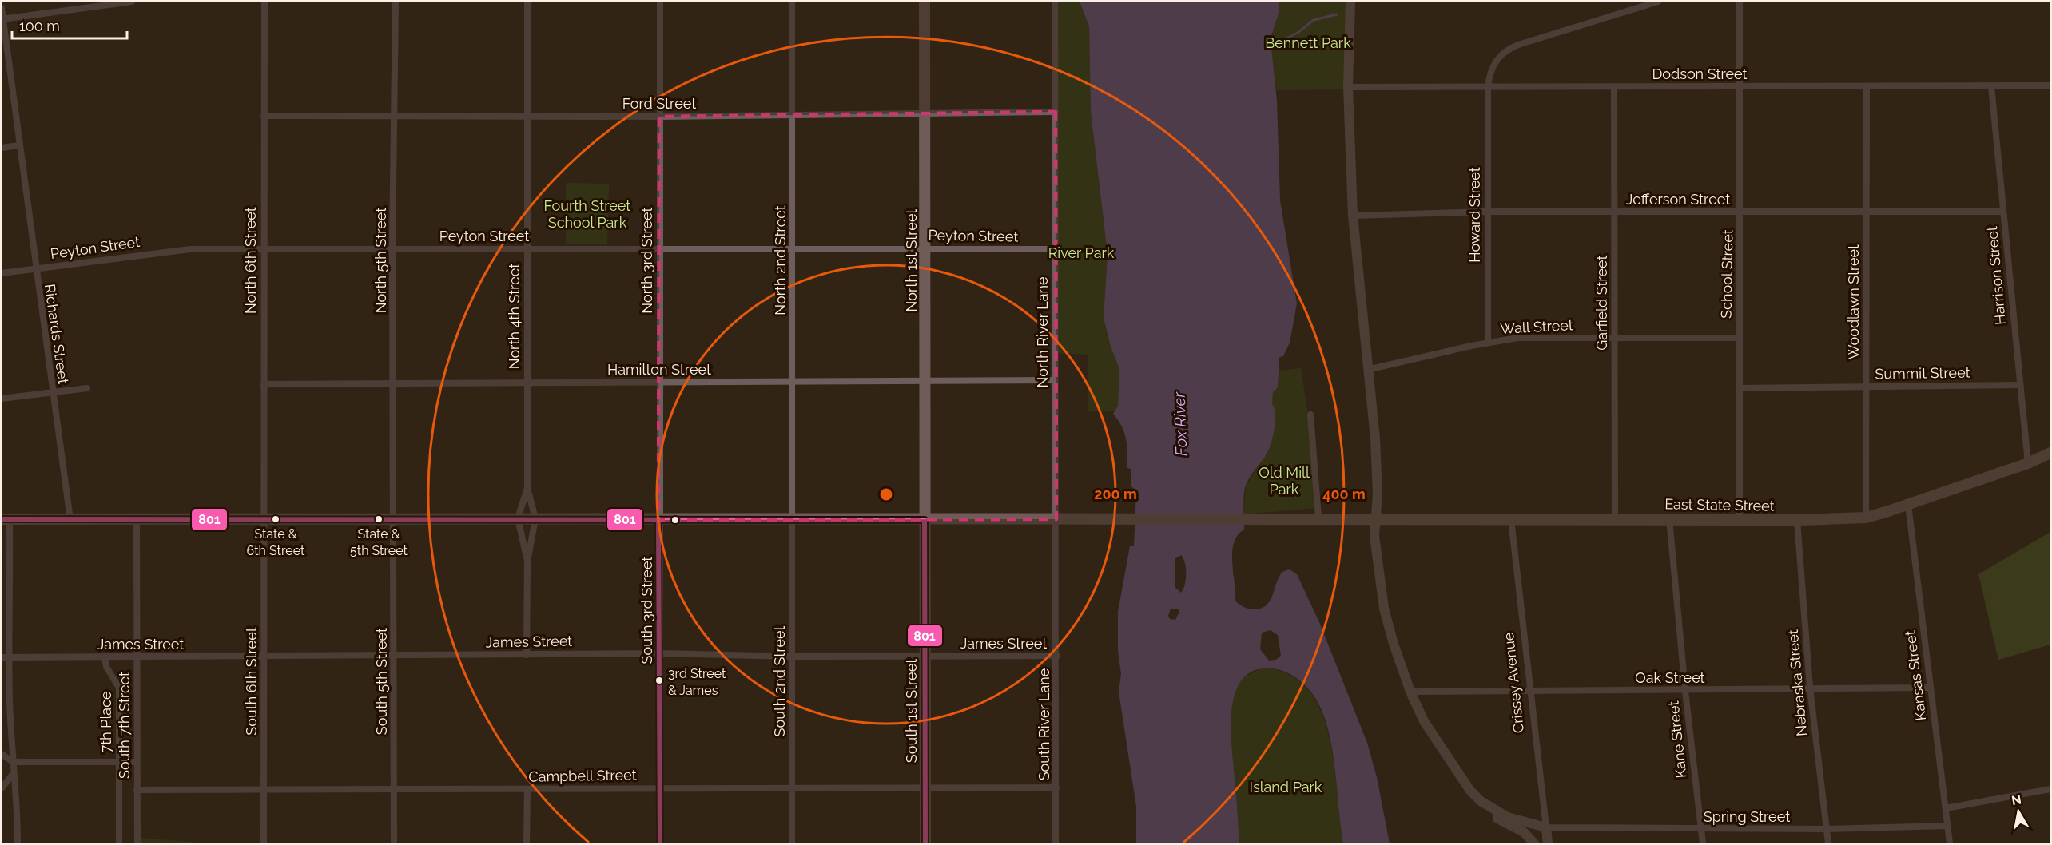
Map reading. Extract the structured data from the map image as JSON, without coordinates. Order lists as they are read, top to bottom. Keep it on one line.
{"streets":{"main road":["North 1st Street","East State Street","Crissey Avenue","South 1st Street"],"street":["Dodson Street","Ford Street","Jefferson Street","Howard Street","Peyton Street","North 6th Street","North 5th Street","North 3rd Street","North 2nd Street","School Street","Harrison Street","Woodlawn Street","Garfield Street","North 4th Street","Wall Street","North River Lane","Richards Street","Hamilton Street","Summit Street","South 3rd Street","James Street","Kansas Street","Oak Street","South 6th Street","South 5th Street","South 2nd Street","Nebraska Street","7th Place","South River Lane","South 7th Street","Kane Street","Campbell Street","Spring Street"]},"crossings":[["Dodson Street","Howard Street"],["Dodson Street","School Street"],["Dodson Street","Harrison Street"],["Dodson Street","Woodlawn Street"],["Dodson Street","Garfield Street"],["Ford Street","North 6th Street"],["Ford Street","North 5th Street"],["Ford Street","North 3rd Street"],["Ford Street","North 2nd Street"],["Ford Street","North 1st Street"],["Ford Street","North 4th Street"],["Ford Street","North River Lane"],["Jefferson Street","Howard Street"],["Jefferson Street","School Street"],["Jefferson Street","Harrison Street"],["Jefferson Street","Woodlawn Street"],["Jefferson Street","Garfield Street"],["Howard Street","Wall Street"],["Peyton Street","North 6th Street"],["Peyton Street","North 5th Street"],["Peyton Street","North 3rd Street"],["Peyton Street","North 2nd Street"],["Peyton Street","North 1st Street"],["Peyton Street","North 4th Street"],["Peyton Street","North River Lane"],["Peyton Street","Richards Street"],["North 6th Street","Hamilton Street"],["North 6th Street","East State Street"],["North 6th Street","South 6th Street"],["North 5th Street","Hamilton Street"],["North 5th Street","East State Street"],["North 5th Street","South 5th Street"],["North 3rd Street","Hamilton Street"],["North 3rd Street","East State Street"],["North 3rd Street","South 3rd Street"],["North 2nd Street","Hamilton Street"],["North 2nd Street","East State Street"],["North 2nd Street","South 2nd Street"],["North 1st Street","Hamilton Street"],["North 1st Street","East State Street"],["North 1st Street","South 1st Street"],["School Street","Wall Street"],["School Street","Summit Street"],["School Street","East State Street"],["Harrison Street","Summit Street"],["Harrison Street","East State Street"],["Woodlawn Street","Summit Street"],["Woodlawn Street","East State Street"],["Garfield Street","Wall Street"],["Garfield Street","East State Street"],["North 4th Street","Hamilton Street"],["North 4th Street","East State Street"],["North River Lane","Hamilton Street"],["North River Lane","East State Street"],["North River Lane","South River Lane"],["Richards Street","East State Street"],["East State Street","South 3rd Street"],["East State Street","Kansas Street"],["East State Street","South 6th Street"],["East State Street","South 5th Street"],["East State Street","South 2nd Street"],["East State Street","Crissey Avenue"],["East State Street","Nebraska Street"],["East State Street","South 1st Street"],["East State Street","South River Lane"],["East State Street","South 7th Street"],["East State Street","Kane Street"],["South 3rd Street","James Street"],["South 3rd Street","Campbell Street"],["James Street","South 6th Street"],["James Street","South 5th Street"],["James Street","South 2nd Street"],["James Street","South 1st Street"],["James Street","7th Place"],["James Street","South River Lane"],["James Street","South 7th Street"],["Kansas Street","Oak Street"],["Kansas Street","Spring Street"],["Oak Street","Crissey Avenue"],["Oak Street","Nebraska Street"],["Oak Street","Kane Street"],["South 6th Street","Campbell Street"],["South 5th Street","Campbell Street"],["South 2nd Street","Campbell Street"],["Crissey Avenue","Spring Street"],["Nebraska Street","Spring Street"],["South 1st Street","Campbell Street"],["South River Lane","Campbell Street"],["South 7th Street","Campbell Street"],["Kane Street","Spring Street"]],"water":["Fox River"],"parks":["Bennett Park","Fourth Street School Park","River Park","Old Mill Park","Island Park"],"places":["State & 6th Street","State & 5th Street","3rd Street & James"],"lines":["transit line 801"],"scale_bar":"100 m","north":"top","rings":["200 m","400 m"]}
